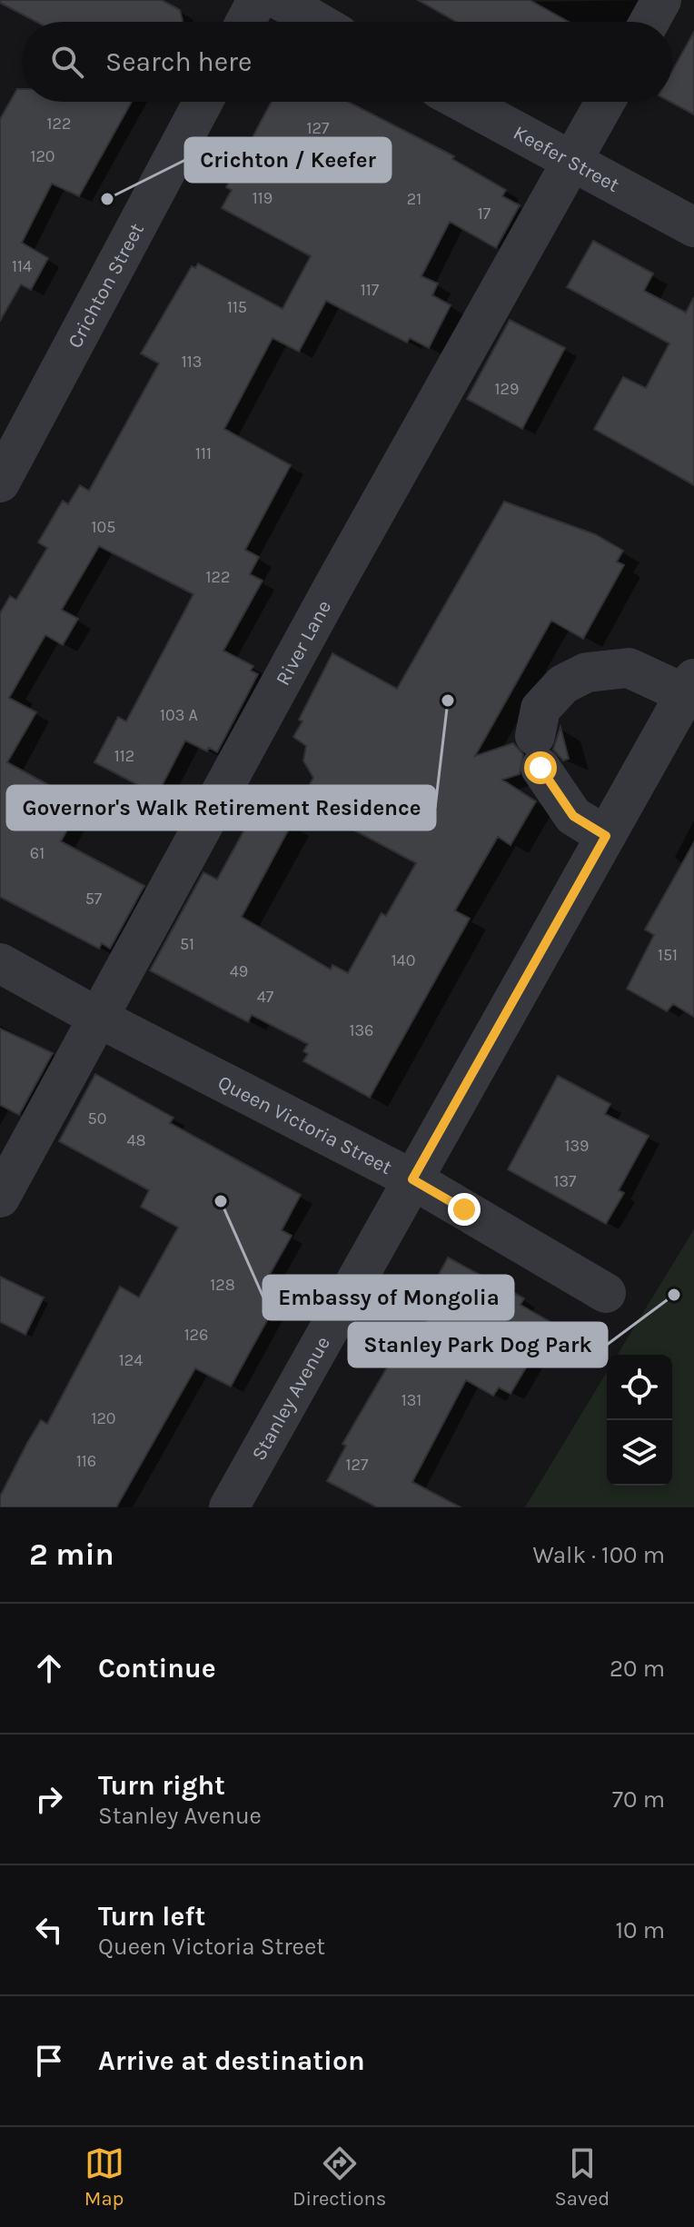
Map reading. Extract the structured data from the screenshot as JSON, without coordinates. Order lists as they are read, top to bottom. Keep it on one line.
{"streets":{"street":["Keefer Street","Crichton Street","River Lane","Queen Victoria Street","Stanley Avenue"]},"crossings":[["Keefer Street","River Lane"],["River Lane","Queen Victoria Street"],["Queen Victoria Street","Stanley Avenue"]],"places":["Crichton / Keefer","Governor's Walk Retirement Residence","Embassy of Mongolia","Stanley Park Dog Park"],"house_numbers":["122","127","120","119","21","17","114","117","115","113","129","111","105","122","103 A","112","61","57","51","151","140","49","47","136","50","48","139","137","128","126","124","131","120","116","127"],"page":{"search":"Search here","heading":["2 min","Walk · 100 m"],"list":[["Continue","20 m"],["Turn right","Stanley Avenue","70 m"],["Turn left","Queen Victoria Street","10 m"],"Arrive at destination"],"nav":["Map","Directions","Saved"]}}
